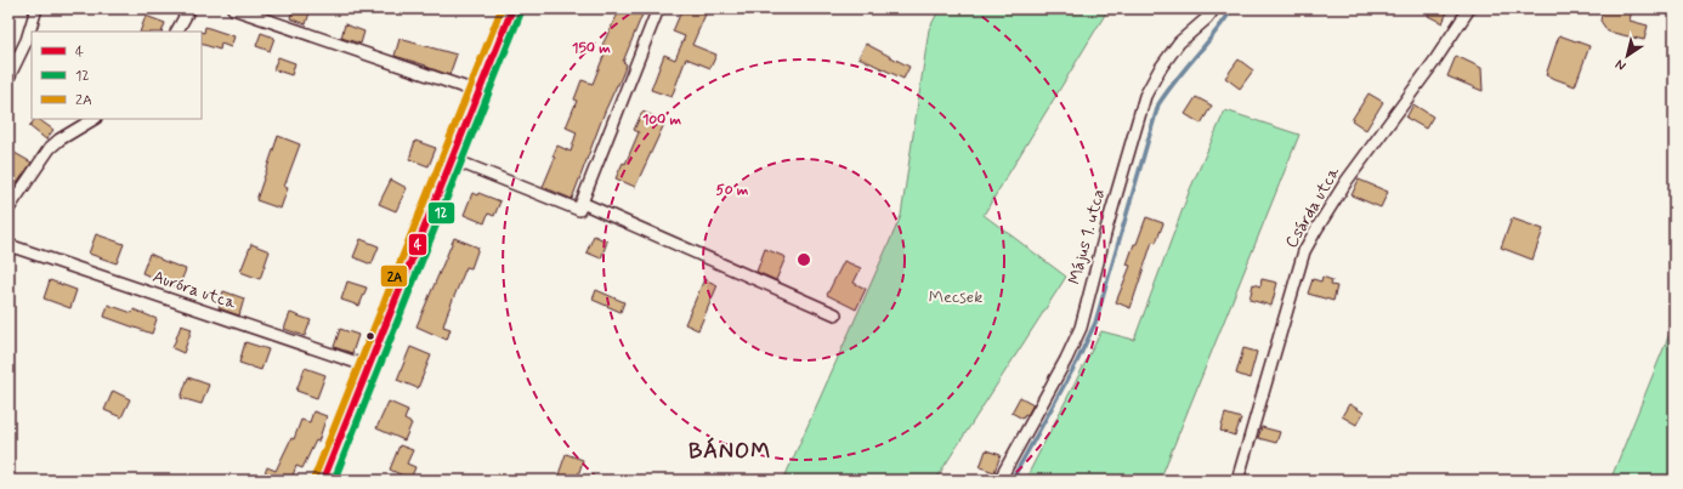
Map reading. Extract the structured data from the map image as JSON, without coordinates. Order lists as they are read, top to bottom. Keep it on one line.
{"streets":{"street":["Csárda utca","Május 1. utca","Auróra utca"]},"districts":["BÁNOM"],"parks":["Mecsek"],"lines":["transit line 4","transit line 2A","transit line 12"],"legend":["4","12","2A"],"north":"bottom left","rings":["150 m","100 m","50 m"]}
